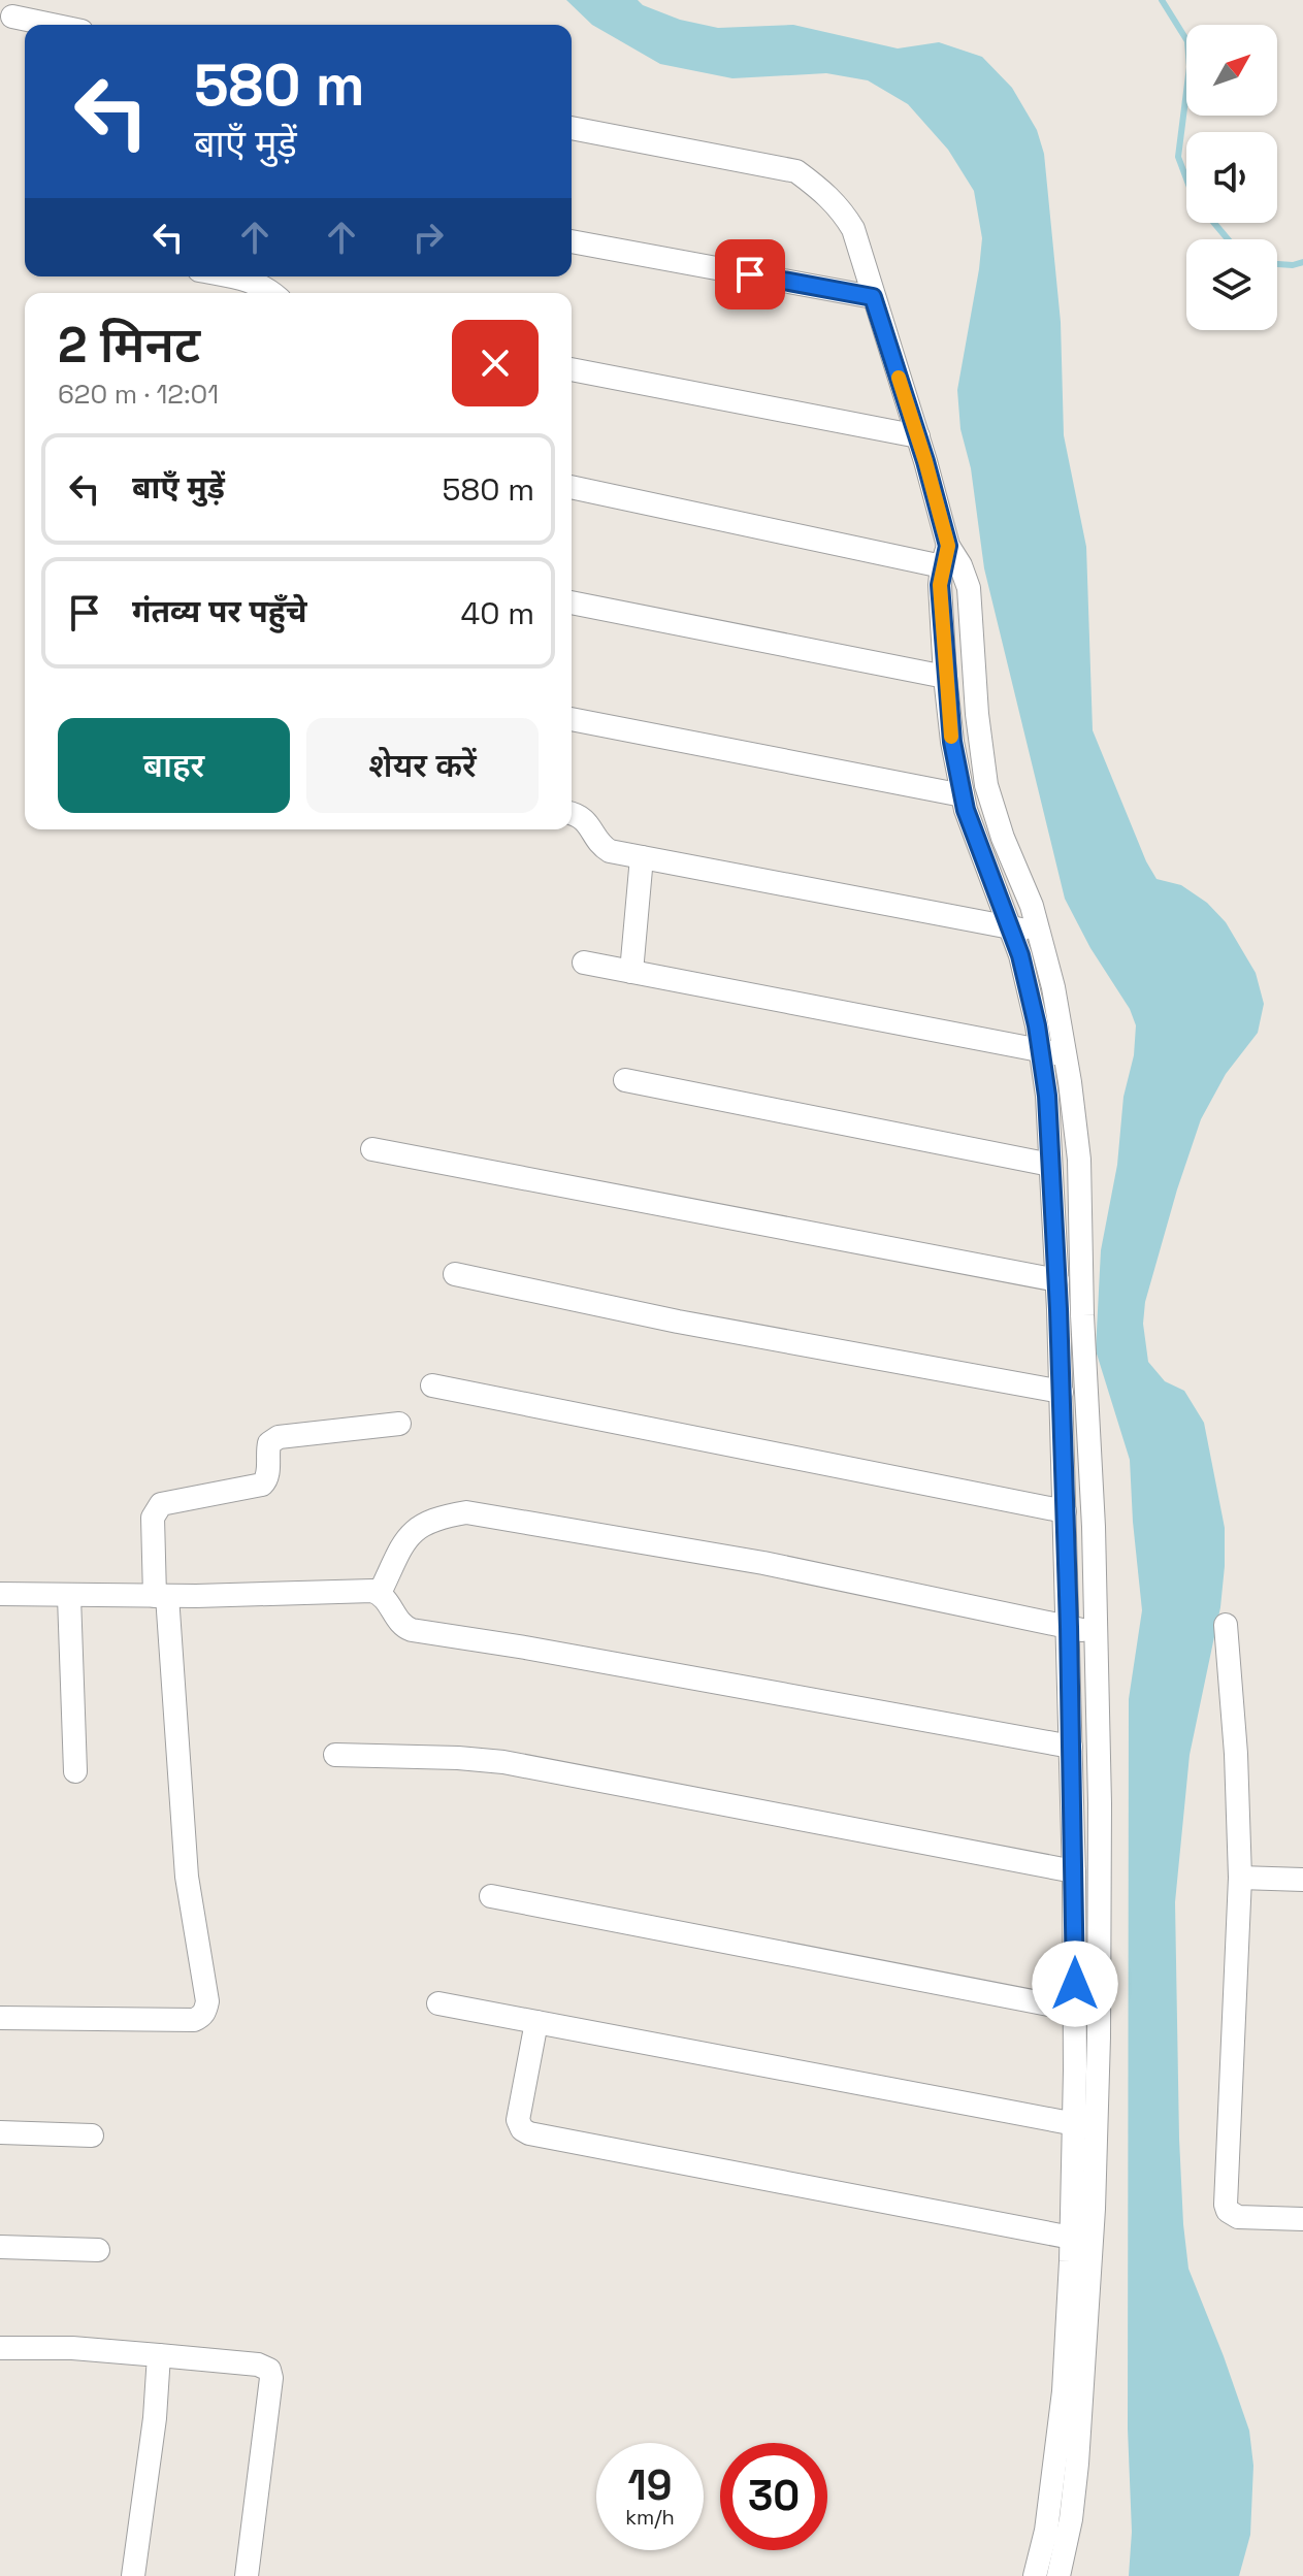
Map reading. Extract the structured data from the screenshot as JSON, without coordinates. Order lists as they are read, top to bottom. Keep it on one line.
{"north":"top right","page":{"turn":["580 m","बाएँ मुड़ें"],"heading":["2 मिनट","620 m · 12:01"],"list":[{"name":"बाएँ मुड़ें","value":"580 m"},{"name":"गंतव्य पर पहुँचे","value":"40 m"}],"buttons":["बाहर","शेयर करें"],"speed":"19 km/h","limit":"30"}}
